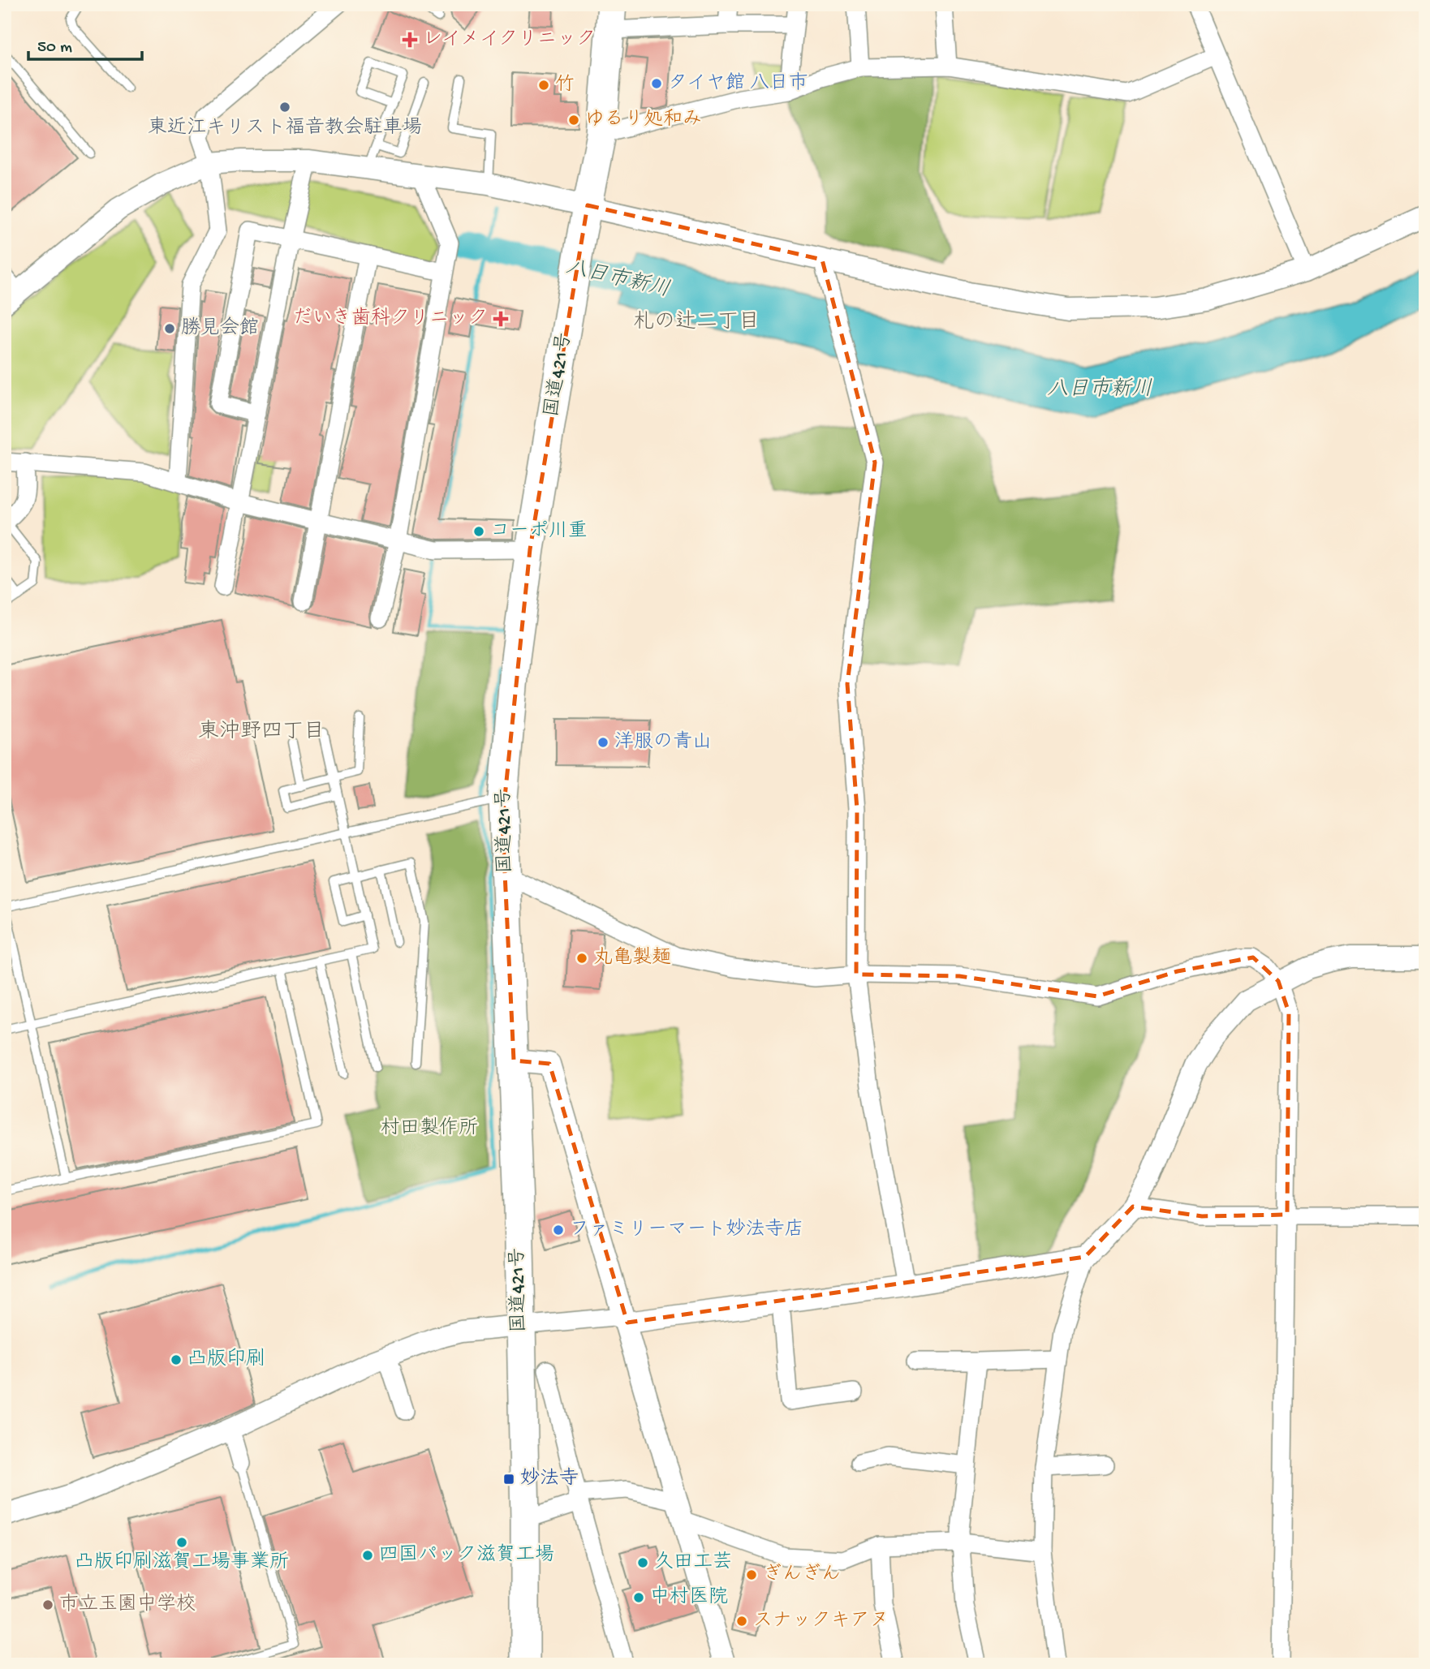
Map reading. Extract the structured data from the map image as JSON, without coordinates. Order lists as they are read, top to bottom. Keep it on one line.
{"streets":{"highway":["国道421号"]},"districts":["札の辻二丁目","東沖野四丁目"],"water":["八日市新川"],"parks":["村田製作所"],"places":{"health":["レイメイクリニック","だいき歯科クリニック"],"other":["タイヤ館 八日市","竹","東近江キリスト福音教会駐車場","ゆるり処和み","勝見会館","コーポ川重","洋服の青山","丸亀製麺","ファミリーマート妙法寺店","凸版印刷","凸版印刷滋賀工場事業所","四国パック滋賀工場","久田工芸","ぎんぎん","中村医院","市立玉園中学校","スナックキアヌ"],"transit":["妙法寺"]},"scale_bar":"50 m"}
